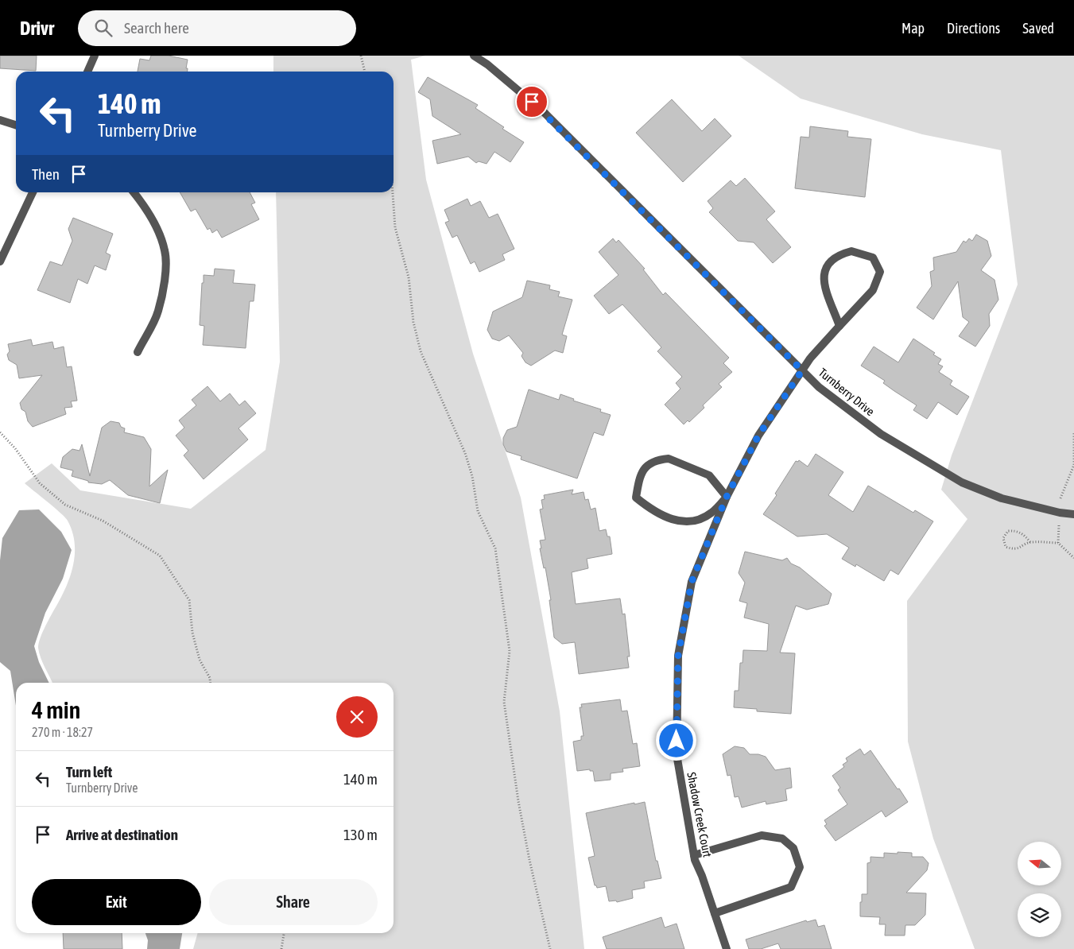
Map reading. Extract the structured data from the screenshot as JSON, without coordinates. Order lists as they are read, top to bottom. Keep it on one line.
{"streets":{"street":["Turnberry Drive","Shadow Creek Court"]},"crossings":[["Turnberry Drive","Shadow Creek Court"]],"north":"left","page":{"header":"Drivr","search":"Search here","nav":["Map","Directions","Saved"],"turn":["140 m","Turnberry Drive"],"then":"Then","heading":["4 min","270 m · 18:27"],"list":[{"name":"Turn left","note":"Turnberry Drive","value":"140 m"},{"name":"Arrive at destination","value":"130 m"}],"buttons":["Exit","Share"]}}
